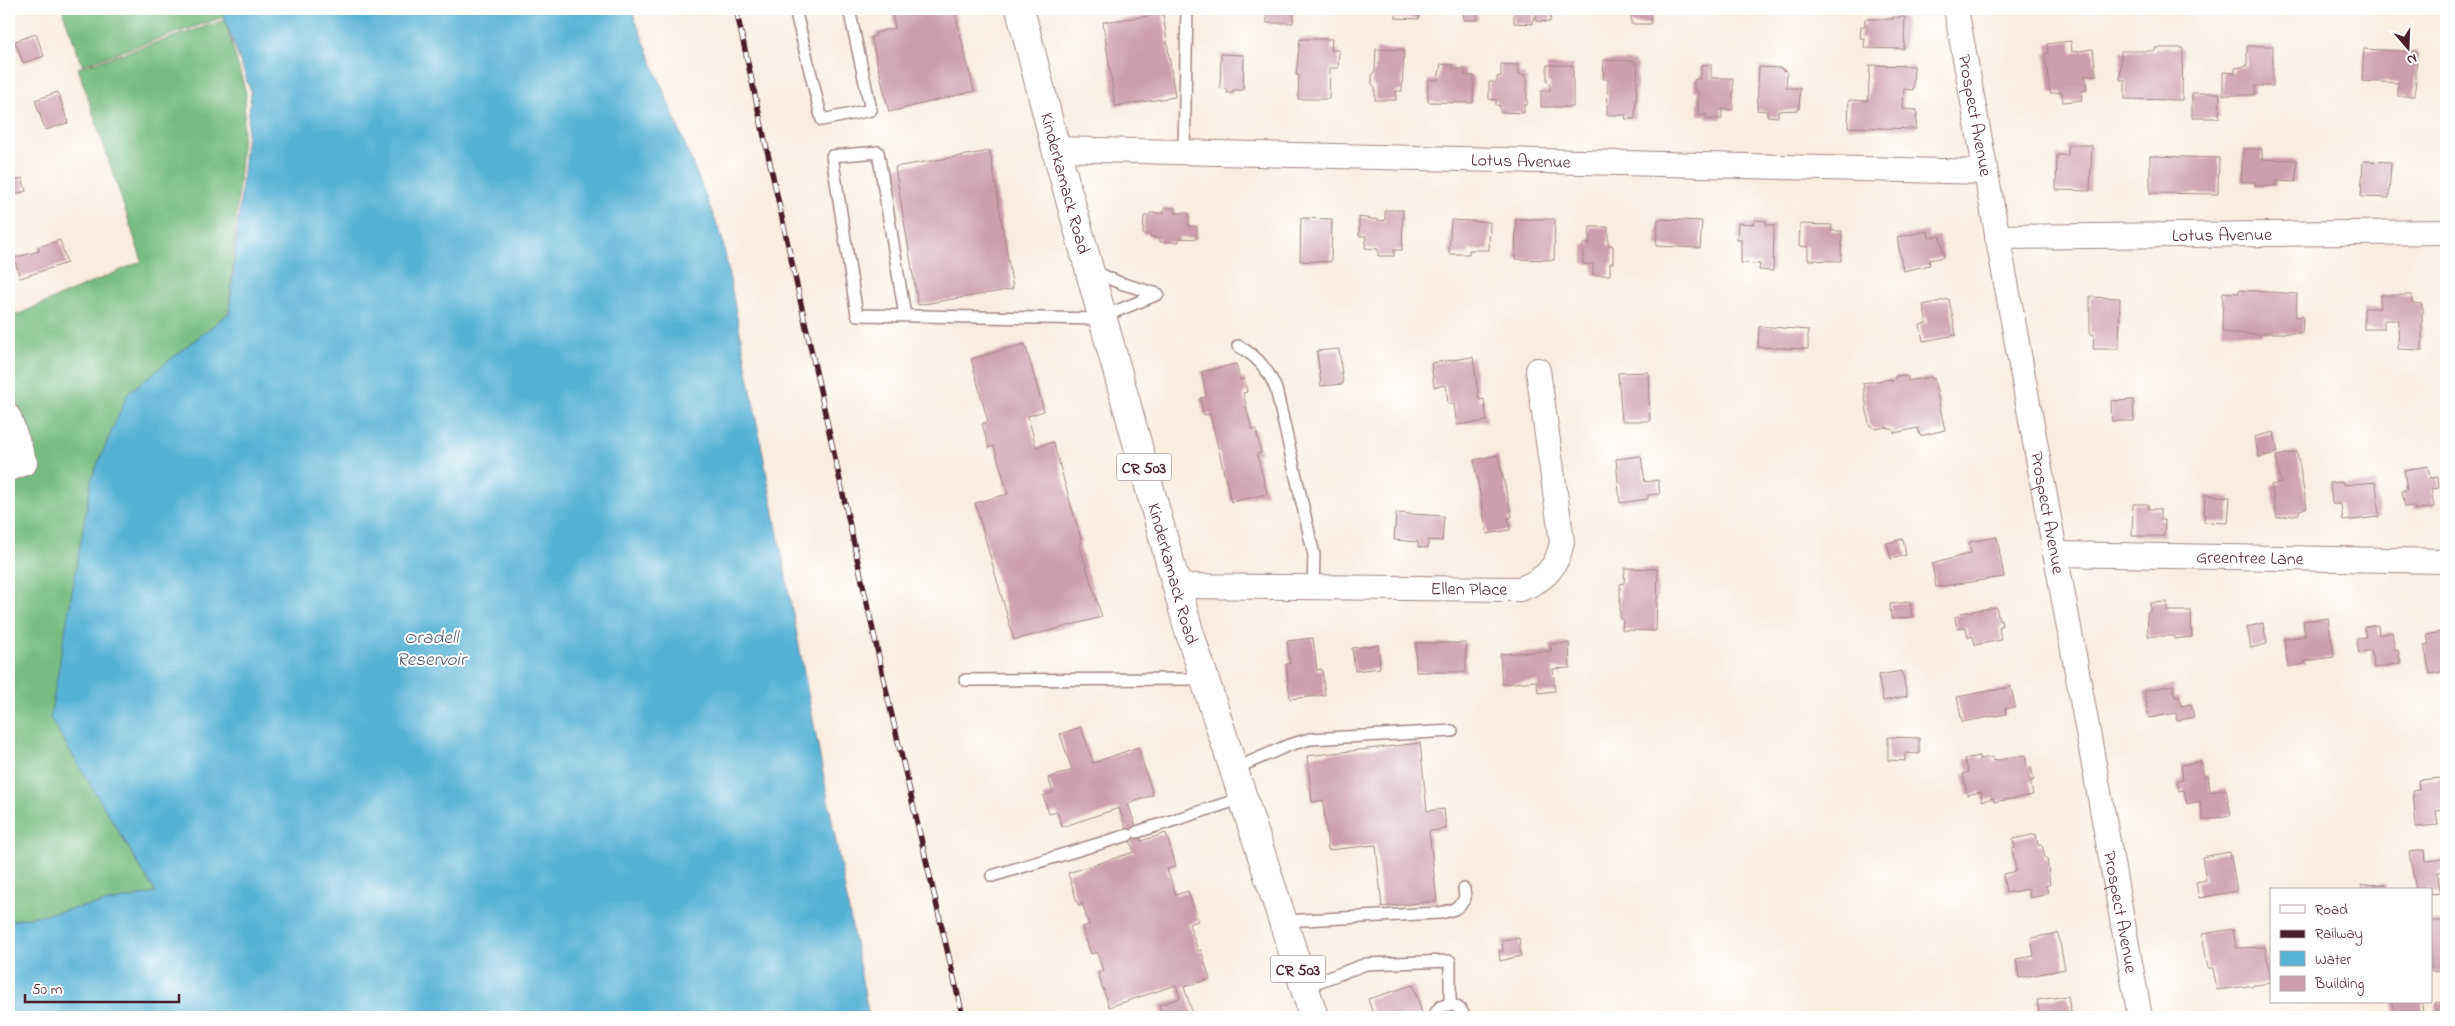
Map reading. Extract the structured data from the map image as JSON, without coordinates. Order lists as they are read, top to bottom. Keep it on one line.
{"streets":{"main road":["Kinderkamack Road","CR 503"],"street":["Prospect Avenue","Lotus Avenue","Greentree Lane","Ellen Place"]},"crossings":[["Prospect Avenue","Lotus Avenue"],["Prospect Avenue","Greentree Lane"],["Lotus Avenue","Kinderkamack Road"],["Kinderkamack Road","Ellen Place"]],"water":["Oradell Reservoir"],"legend":["Road","Railway","Water","Building"],"scale_bar":"50 m","north":"bottom"}
